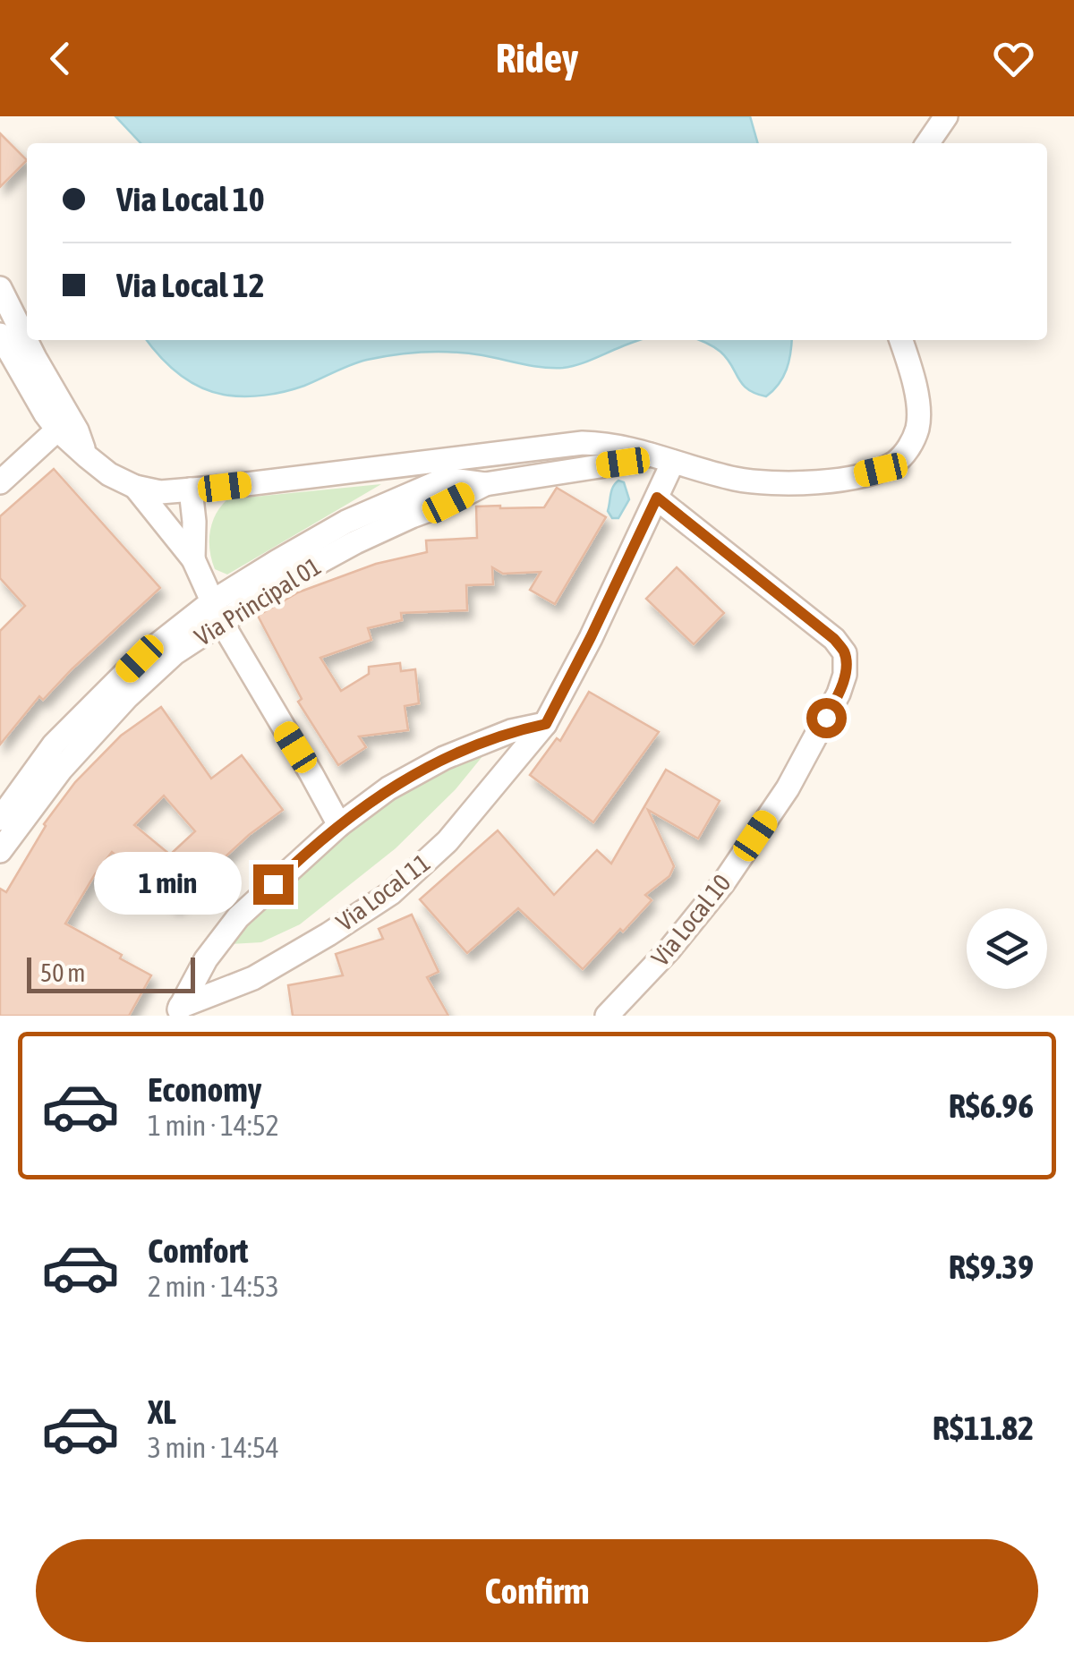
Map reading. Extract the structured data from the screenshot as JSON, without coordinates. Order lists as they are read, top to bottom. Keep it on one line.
{"streets":{"street":["Via Principal 01","Via Local 11","Via Local 10"]},"crossings":[["Via Local 11","Via Local 10"]],"scale_bar":"50 m","page":{"header":"Ridey","banner":["Via Local 10","Via Local 12"],"bubble":"1 min","scale":"50 m","list":[{"name":"Economy","note":"1 min · 14:52","value":"R$6.96"},{"name":"Comfort","note":"2 min · 14:53","value":"R$9.39"},{"name":"XL","note":"3 min · 14:54","value":"R$11.82"}],"buttons":"Confirm"}}
